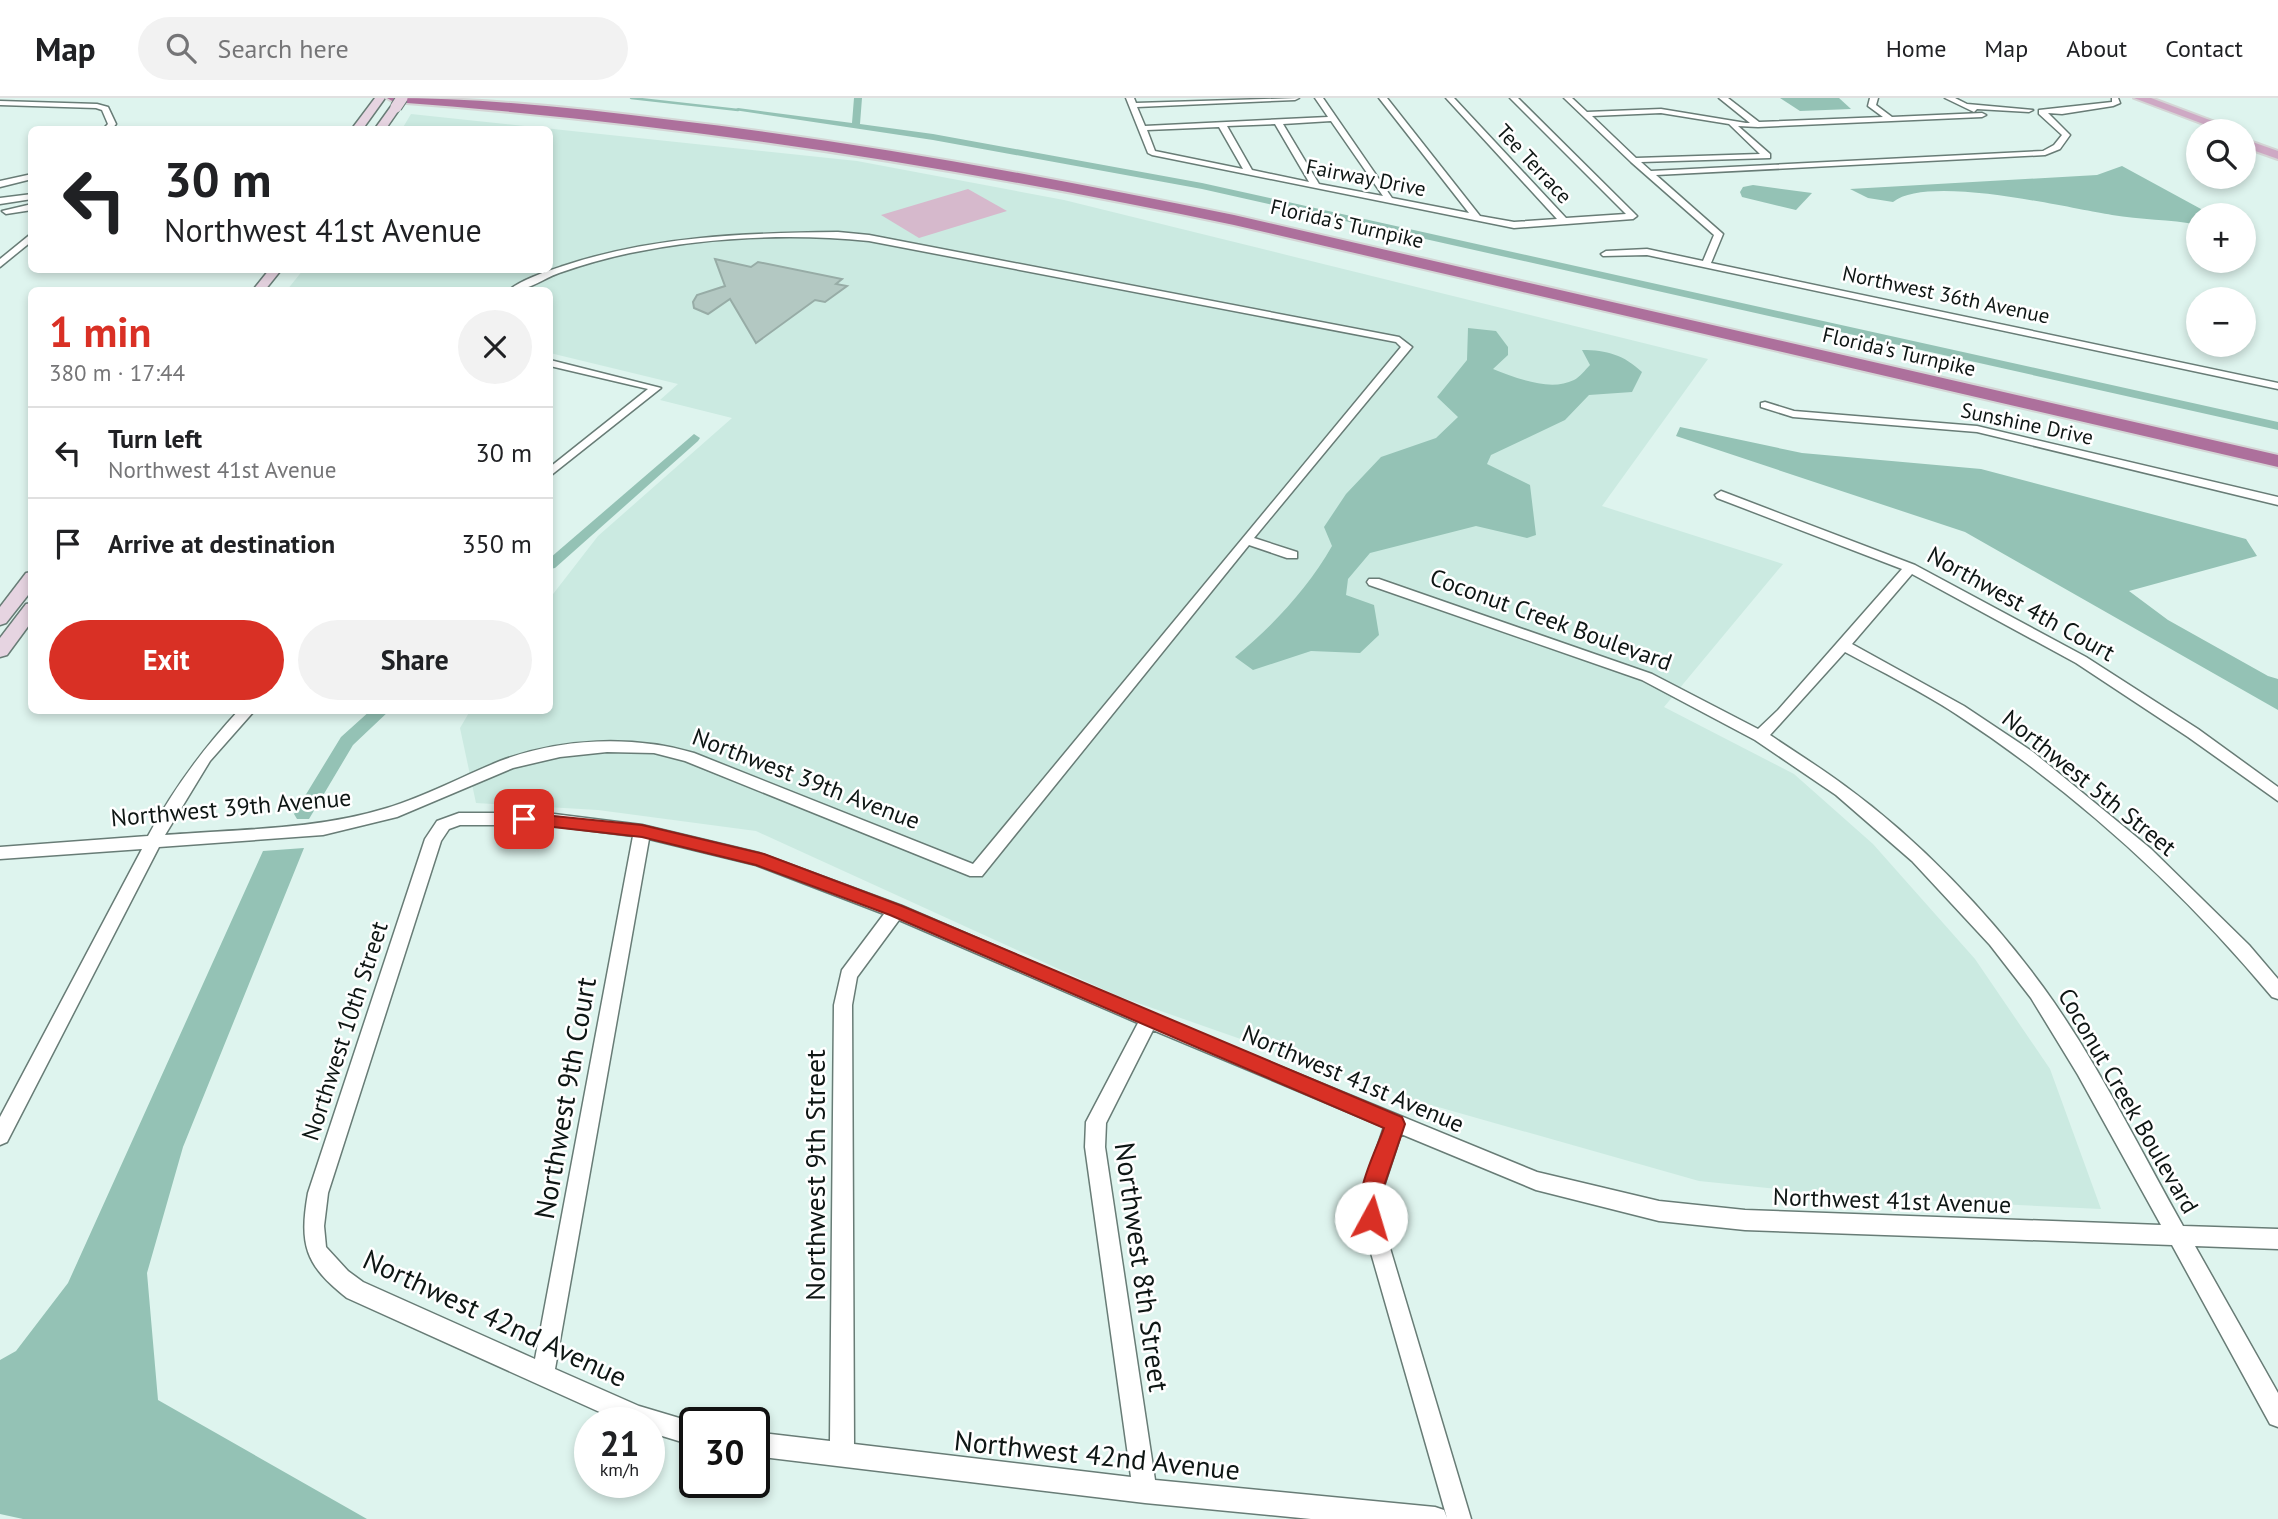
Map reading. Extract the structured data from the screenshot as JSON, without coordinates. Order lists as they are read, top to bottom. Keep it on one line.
{"streets":{"highway":["Florida's Turnpike"],"street":["Tee Terrace","Fairway Drive","Northwest 36th Avenue","Sunshine Drive","Northwest 4th Court","Coconut Creek Boulevard","Northwest 39th Avenue","Northwest 5th Street","Northwest 10th Street","Northwest 41st Avenue","Northwest 9th Court","Northwest 9th Street","Northwest 8th Street","Northwest 42nd Avenue"]},"crossings":[["Tee Terrace","Fairway Drive"],["Coconut Creek Boulevard","Northwest 41st Avenue"],["Northwest 10th Street","Northwest 41st Avenue"],["Northwest 10th Street","Northwest 42nd Avenue"],["Northwest 41st Avenue","Northwest 9th Court"],["Northwest 41st Avenue","Northwest 9th Street"],["Northwest 41st Avenue","Northwest 8th Street"],["Northwest 9th Court","Northwest 42nd Avenue"],["Northwest 9th Street","Northwest 42nd Avenue"],["Northwest 8th Street","Northwest 42nd Avenue"]],"page":{"header":"Map","search":"Search here","nav":["Home","Map","About","Contact"],"map_buttons":["+","−"],"turn":["30 m","Northwest 41st Avenue"],"heading":["1 min","380 m · 17:44"],"list":[{"name":"Turn left","note":"Northwest 41st Avenue","value":"30 m"},{"name":"Arrive at destination","value":"350 m"}],"buttons":["Exit","Share"],"speed":"21 km/h","limit":"30"}}
